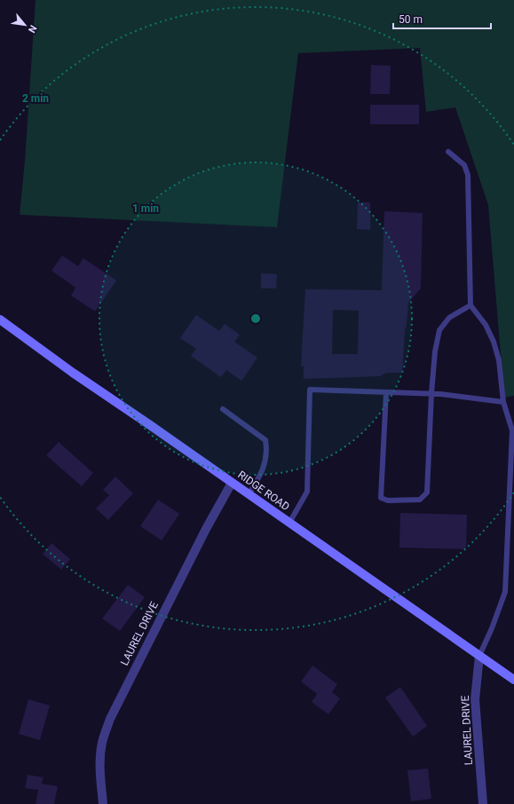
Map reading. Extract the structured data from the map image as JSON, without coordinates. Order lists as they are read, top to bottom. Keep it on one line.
{"streets":{"street":["RIDGE ROAD","LAUREL DRIVE"]},"crossings":[["RIDGE ROAD","LAUREL DRIVE"]],"scale_bar":"50 m","north":"bottom right","rings":["2 min","1 min"]}
